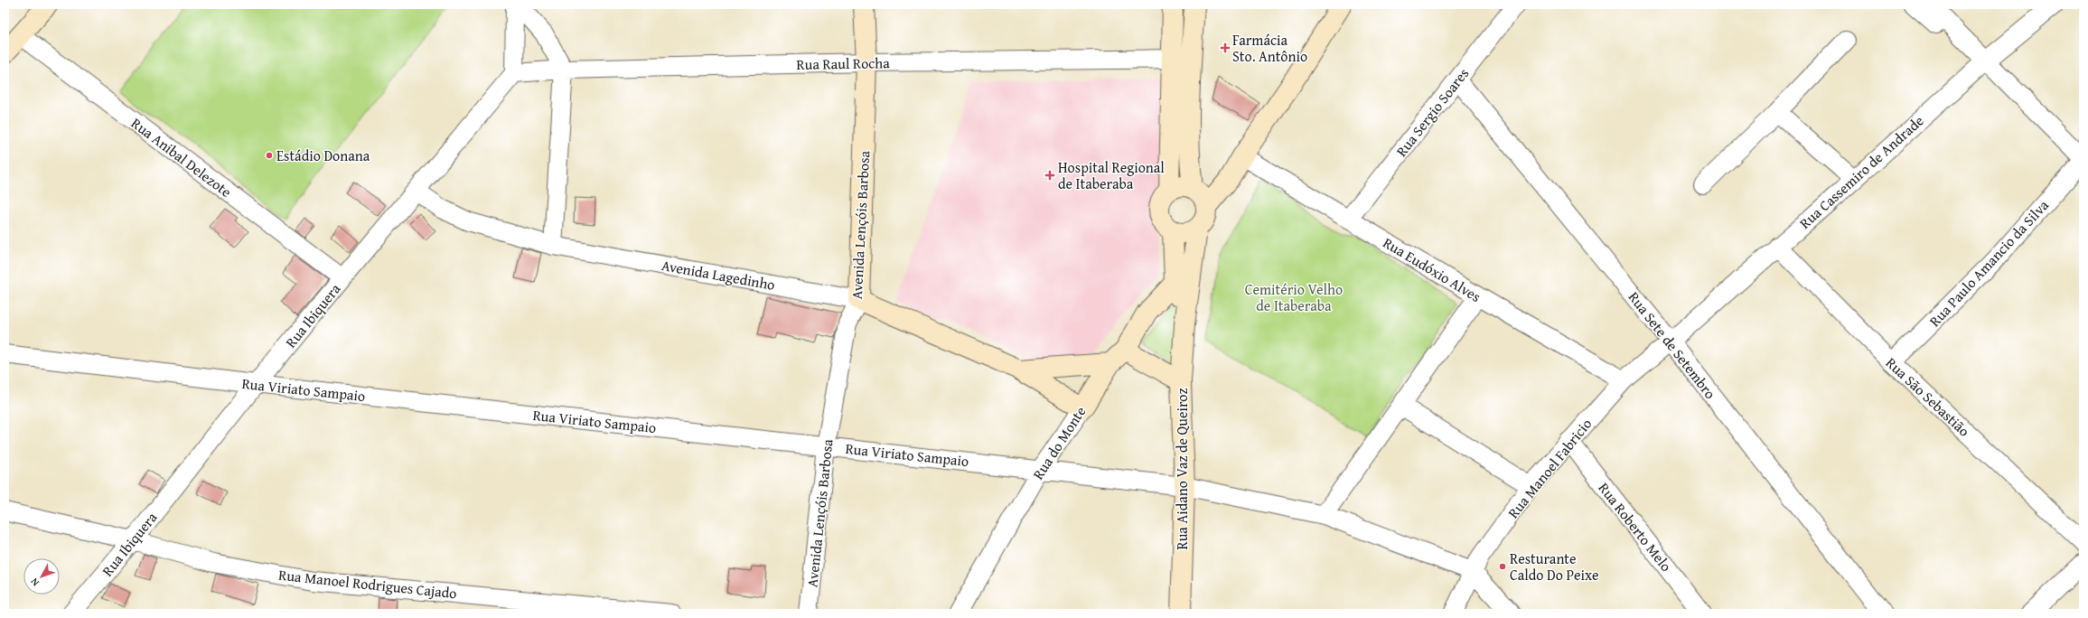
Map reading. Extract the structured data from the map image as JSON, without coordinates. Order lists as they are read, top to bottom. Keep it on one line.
{"streets":{"street":["Rua Raul Rocha","Rua Sergio Soares","Rua Anibal Delezote","Rua Cassemiro de Andrade","Avenida Lençóis Barbosa","Rua Paulo Amancio da Silva","Rua Eudóxio Alves","Avenida Lagedinho","Rua Ibiquera","Rua Sete de Setembro","Rua Viriato Sampaio","Rua São Sebastião","Rua do Monte","Rua Manoel Fabricio","Rua Aidano Vaz de Queiroz","Rua Roberto Melo","Rua Manoel Rodrigues Cajado"]},"crossings":[["Rua Raul Rocha","Avenida Lençóis Barbosa"],["Rua Raul Rocha","Rua Ibiquera"],["Rua Sergio Soares","Rua Eudóxio Alves"],["Rua Sergio Soares","Rua Sete de Setembro"],["Rua Anibal Delezote","Rua Ibiquera"],["Rua Cassemiro de Andrade","Rua Sete de Setembro"],["Rua Cassemiro de Andrade","Rua São Sebastião"],["Rua Cassemiro de Andrade","Rua Manoel Fabricio"],["Avenida Lençóis Barbosa","Avenida Lagedinho"],["Avenida Lençóis Barbosa","Rua Viriato Sampaio"],["Rua Paulo Amancio da Silva","Rua São Sebastião"],["Rua Eudóxio Alves","Rua Manoel Fabricio"],["Avenida Lagedinho","Rua Ibiquera"],["Avenida Lagedinho","Rua do Monte"],["Rua Ibiquera","Rua Viriato Sampaio"],["Rua Ibiquera","Rua Manoel Rodrigues Cajado"],["Rua Sete de Setembro","Rua Manoel Fabricio"],["Rua Viriato Sampaio","Rua do Monte"],["Rua Viriato Sampaio","Rua Manoel Fabricio"],["Rua Viriato Sampaio","Rua Aidano Vaz de Queiroz"],["Rua do Monte","Rua Aidano Vaz de Queiroz"],["Rua Manoel Fabricio","Rua Roberto Melo"]],"parks":["Cemitério Velho de Itaberaba"],"places":{"health":["Farmácia Sto. Antônio","Hospital Regional de Itaberaba"],"other":["Estádio Donana","Resturante Caldo Do Peixe"]},"north":"bottom left"}
